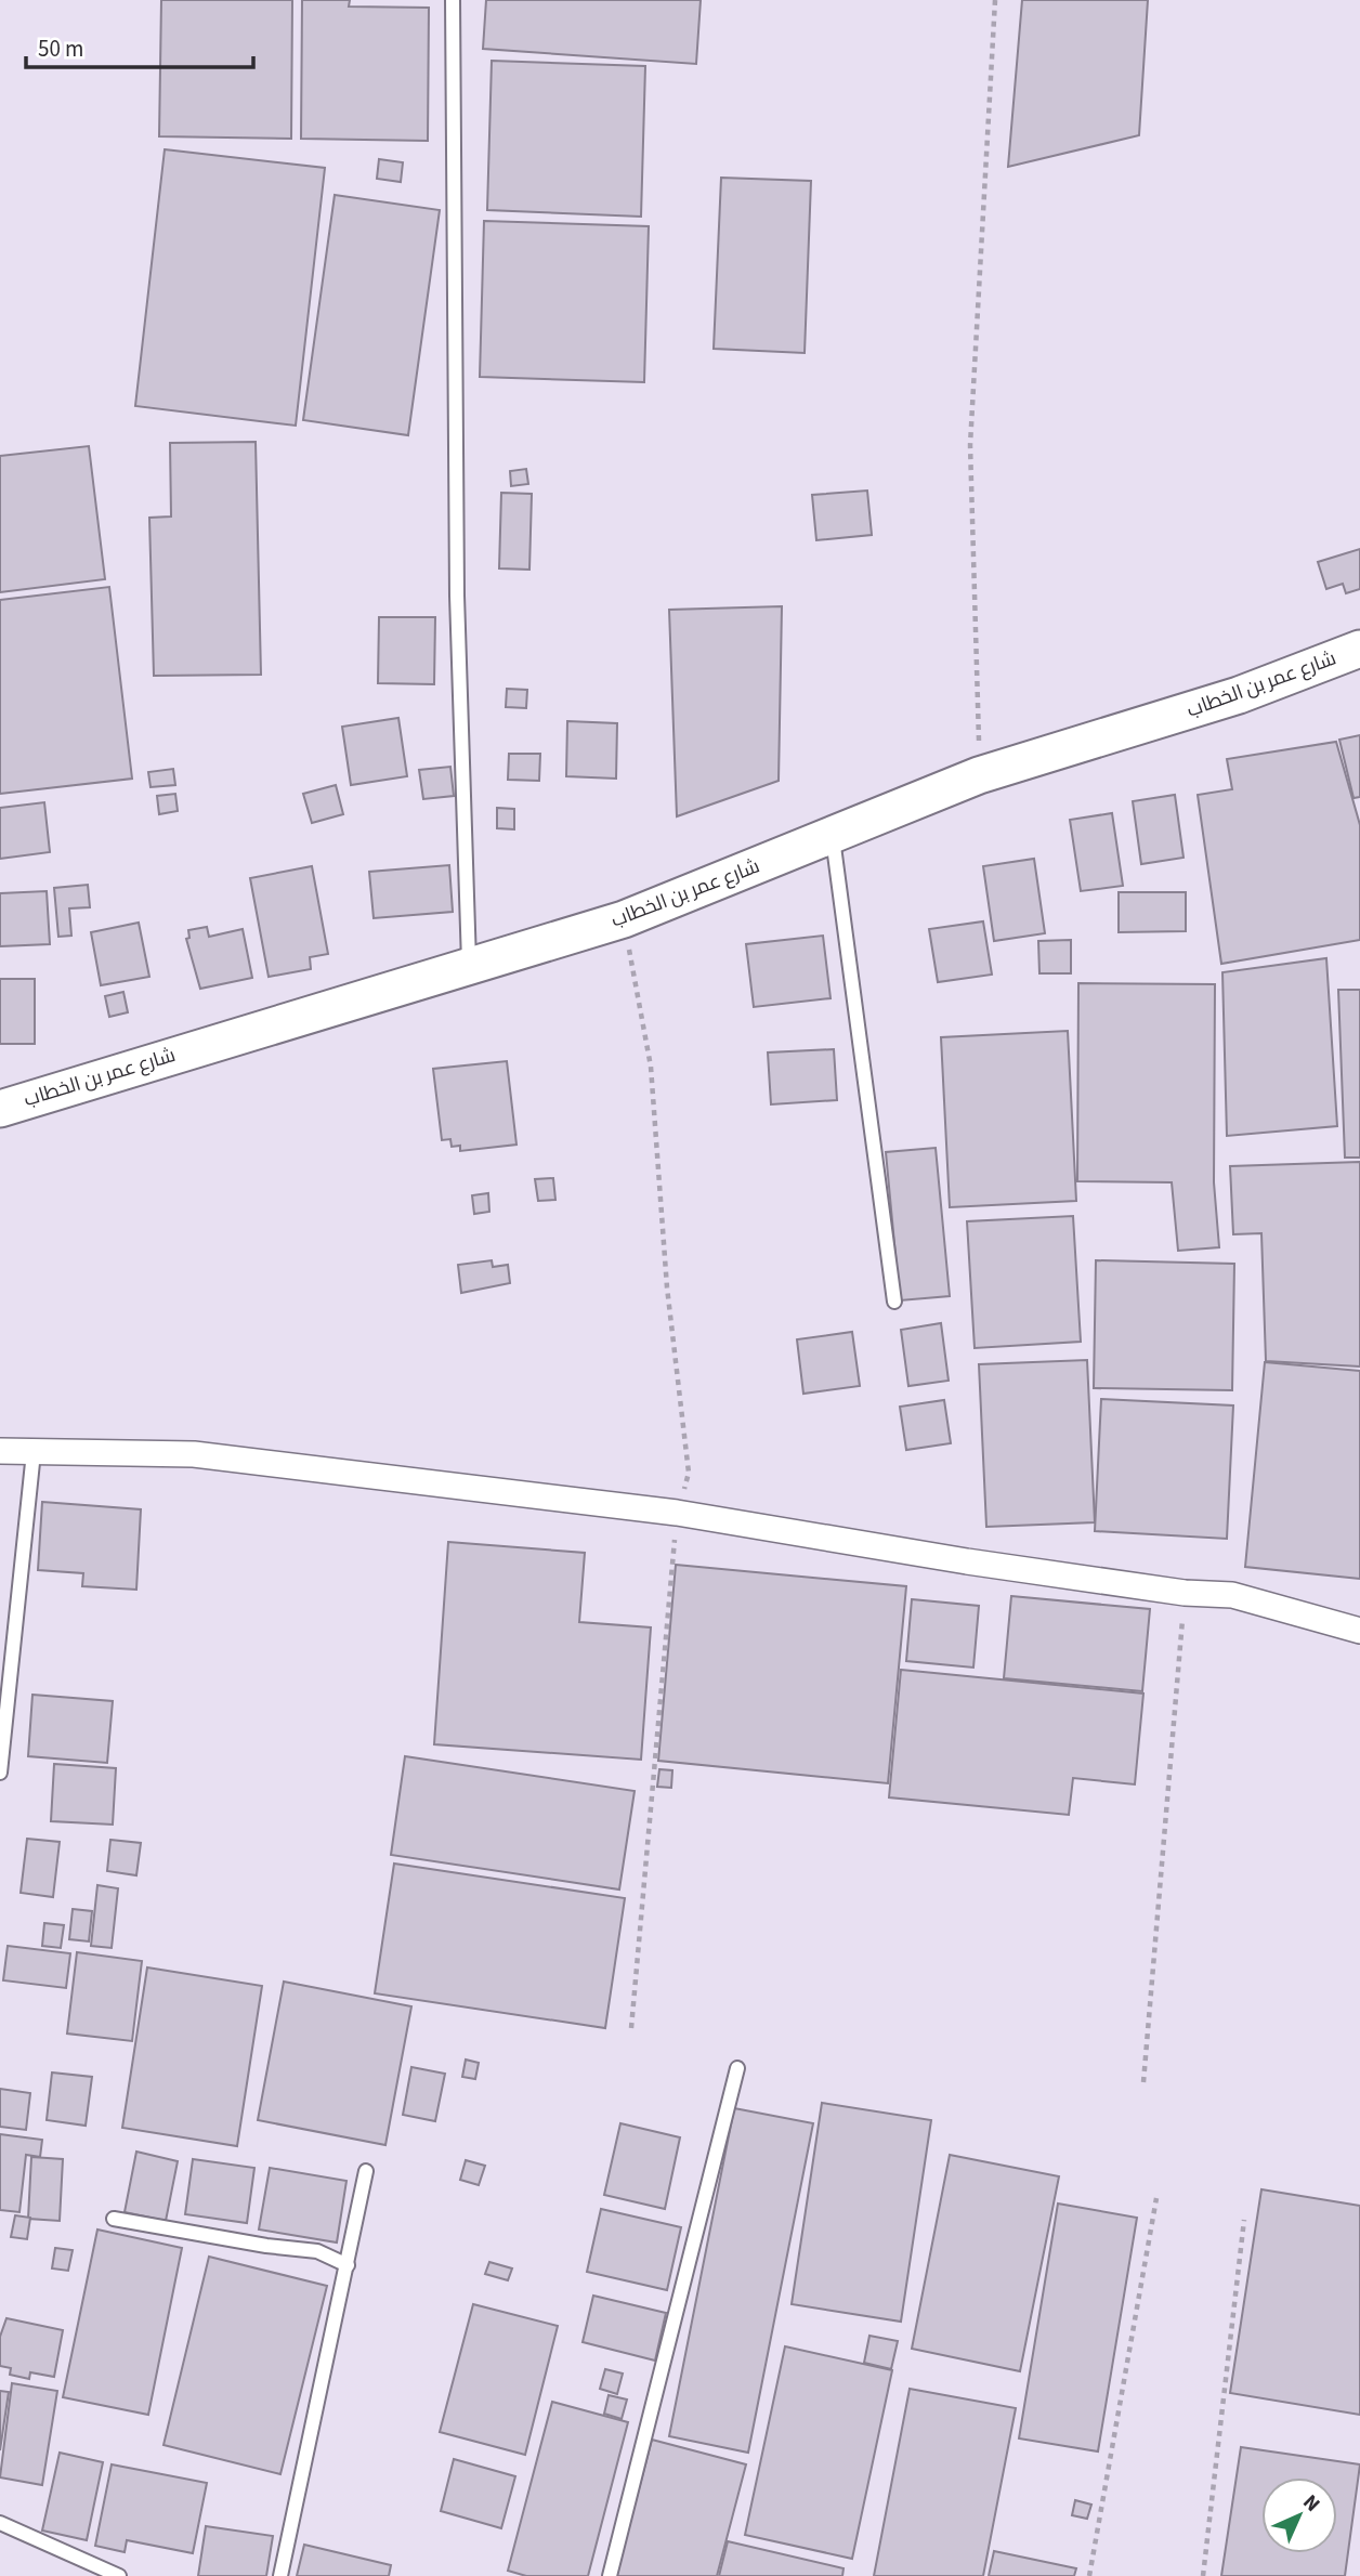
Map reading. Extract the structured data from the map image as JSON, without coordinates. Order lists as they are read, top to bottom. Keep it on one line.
{"streets":{"main road":["شارع عمر بن الخطاب"]},"scale_bar":"50 m","north":"top right"}
